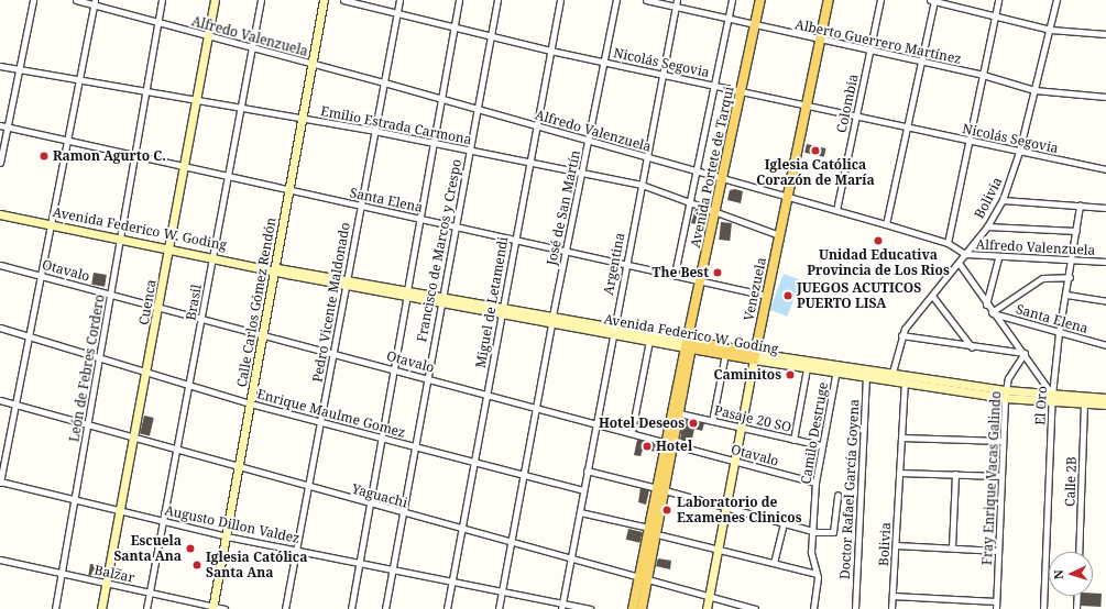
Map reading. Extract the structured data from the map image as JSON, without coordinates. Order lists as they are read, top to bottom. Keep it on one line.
{"streets":{"main road":["Avenida Portete de Tarqui","Avenida Federico W. Goding","Venezuela"],"street":["Alfredo Valenzuela","Alberto Guerrero Martínez","Nicolás Segovia","Colombia","Emilio Estrada Carmona","Bolivia","Santa Elena","José de San Martín","Francisco de Marcos y Crespo","Argentina","Otavalo","Cuenca","Brasil","Calle Carlos Gómez Rendón","Pedro Vicente Maldonado","Miguel de Letamendi","León de Febres Cordero","El Oro","Enrique Maulme Gomez","Pasaje 20 SO","Camilo Destruge","Fray Enrique Vacas Galindo","Calle 2B","Doctor Rafael García Goyena","Yaguachi","Augusto Dillon Valdez","Balzar"]},"crossings":[["Alfredo Valenzuela","Colombia"],["Alfredo Valenzuela","Avenida Portete de Tarqui"],["Alfredo Valenzuela","Bolivia"],["Alfredo Valenzuela","José de San Martín"],["Alfredo Valenzuela","Francisco de Marcos y Crespo"],["Alfredo Valenzuela","Argentina"],["Alfredo Valenzuela","Venezuela"],["Alfredo Valenzuela","Cuenca"],["Alfredo Valenzuela","Brasil"],["Alfredo Valenzuela","Calle Carlos Gómez Rendón"],["Alfredo Valenzuela","Pedro Vicente Maldonado"],["Alfredo Valenzuela","Miguel de Letamendi"],["Alfredo Valenzuela","León de Febres Cordero"],["Alfredo Valenzuela","El Oro"],["Alberto Guerrero Martínez","Colombia"],["Alberto Guerrero Martínez","Avenida Portete de Tarqui"],["Alberto Guerrero Martínez","Bolivia"],["Alberto Guerrero Martínez","Argentina"],["Alberto Guerrero Martínez","Venezuela"],["Nicolás Segovia","Colombia"],["Nicolás Segovia","Avenida Portete de Tarqui"],["Nicolás Segovia","Bolivia"],["Nicolás Segovia","José de San Martín"],["Nicolás Segovia","Francisco de Marcos y Crespo"],["Nicolás Segovia","Argentina"],["Nicolás Segovia","Venezuela"],["Nicolás Segovia","Pedro Vicente Maldonado"],["Nicolás Segovia","Miguel de Letamendi"],["Emilio Estrada Carmona","Avenida Portete de Tarqui"],["Emilio Estrada Carmona","José de San Martín"],["Emilio Estrada Carmona","Francisco de Marcos y Crespo"],["Emilio Estrada Carmona","Argentina"],["Emilio Estrada Carmona","Venezuela"],["Emilio Estrada Carmona","Cuenca"],["Emilio Estrada Carmona","Brasil"],["Emilio Estrada Carmona","Calle Carlos Gómez Rendón"],["Emilio Estrada Carmona","Pedro Vicente Maldonado"],["Emilio Estrada Carmona","Miguel de Letamendi"],["Emilio Estrada Carmona","León de Febres Cordero"],["Avenida Portete de Tarqui","Santa Elena"],["Avenida Portete de Tarqui","Avenida Federico W. Goding"],["Avenida Portete de Tarqui","Otavalo"],["Avenida Portete de Tarqui","Pasaje 20 SO"],["Avenida Portete de Tarqui","Yaguachi"],["Bolivia","Avenida Federico W. Goding"],["Santa Elena","José de San Martín"],["Santa Elena","Francisco de Marcos y Crespo"],["Santa Elena","Argentina"],["Santa Elena","Venezuela"],["Santa Elena","Cuenca"],["Santa Elena","Brasil"],["Santa Elena","Calle Carlos Gómez Rendón"],["Santa Elena","Pedro Vicente Maldonado"],["Santa Elena","Miguel de Letamendi"],["Santa Elena","León de Febres Cordero"],["Santa Elena","El Oro"],["José de San Martín","Avenida Federico W. Goding"],["José de San Martín","Otavalo"],["José de San Martín","Enrique Maulme Gomez"],["José de San Martín","Yaguachi"],["José de San Martín","Augusto Dillon Valdez"],["Avenida Federico W. Goding","Francisco de Marcos y Crespo"],["Avenida Federico W. Goding","Argentina"],["Avenida Federico W. Goding","Venezuela"],["Avenida Federico W. Goding","Cuenca"],["Avenida Federico W. Goding","Brasil"],["Avenida Federico W. Goding","Calle Carlos Gómez Rendón"],["Avenida Federico W. Goding","Pedro Vicente Maldonado"],["Avenida Federico W. Goding","Miguel de Letamendi"],["Avenida Federico W. Goding","León de Febres Cordero"],["Avenida Federico W. Goding","El Oro"],["Avenida Federico W. Goding","Camilo Destruge"],["Avenida Federico W. Goding","Fray Enrique Vacas Galindo"],["Avenida Federico W. Goding","Calle 2B"],["Avenida Federico W. Goding","Doctor Rafael García Goyena"],["Francisco de Marcos y Crespo","Otavalo"],["Francisco de Marcos y Crespo","Enrique Maulme Gomez"],["Francisco de Marcos y Crespo","Yaguachi"],["Francisco de Marcos y Crespo","Augusto Dillon Valdez"],["Argentina","Otavalo"],["Argentina","Enrique Maulme Gomez"],["Argentina","Yaguachi"],["Argentina","Augusto Dillon Valdez"],["Otavalo","Venezuela"],["Otavalo","Cuenca"],["Otavalo","Brasil"],["Otavalo","Calle Carlos Gómez Rendón"],["Otavalo","Pedro Vicente Maldonado"],["Otavalo","Miguel de Letamendi"],["Otavalo","León de Febres Cordero"],["Otavalo","Camilo Destruge"],["Venezuela","Pasaje 20 SO"],["Venezuela","Yaguachi"],["Cuenca","Enrique Maulme Gomez"],["Cuenca","Yaguachi"],["Cuenca","Augusto Dillon Valdez"],["Cuenca","Balzar"],["Brasil","Enrique Maulme Gomez"],["Brasil","Yaguachi"],["Brasil","Augusto Dillon Valdez"],["Brasil","Balzar"],["Calle Carlos Gómez Rendón","Enrique Maulme Gomez"],["Calle Carlos Gómez Rendón","Yaguachi"],["Calle Carlos Gómez Rendón","Augusto Dillon Valdez"],["Calle Carlos Gómez Rendón","Balzar"],["Pedro Vicente Maldonado","Enrique Maulme Gomez"],["Pedro Vicente Maldonado","Yaguachi"],["Pedro Vicente Maldonado","Augusto Dillon Valdez"],["Miguel de Letamendi","Enrique Maulme Gomez"],["Miguel de Letamendi","Yaguachi"],["Miguel de Letamendi","Augusto Dillon Valdez"],["León de Febres Cordero","Enrique Maulme Gomez"],["León de Febres Cordero","Yaguachi"],["León de Febres Cordero","Augusto Dillon Valdez"],["León de Febres Cordero","Balzar"],["Pasaje 20 SO","Camilo Destruge"]],"places":["Iglesia Católica Corazón de María","Ramon Agurto C.","Unidad Educativa Provincia de Los Rios","The Best","JUEGOS ACUTICOS PUERTO LISA","Caminitos","Hotel Deseos","Hotel","Laboratorio de Examenes Clinicos","Escuela Santa Ana","Iglesia Católica Santa Ana"],"north":"left"}
